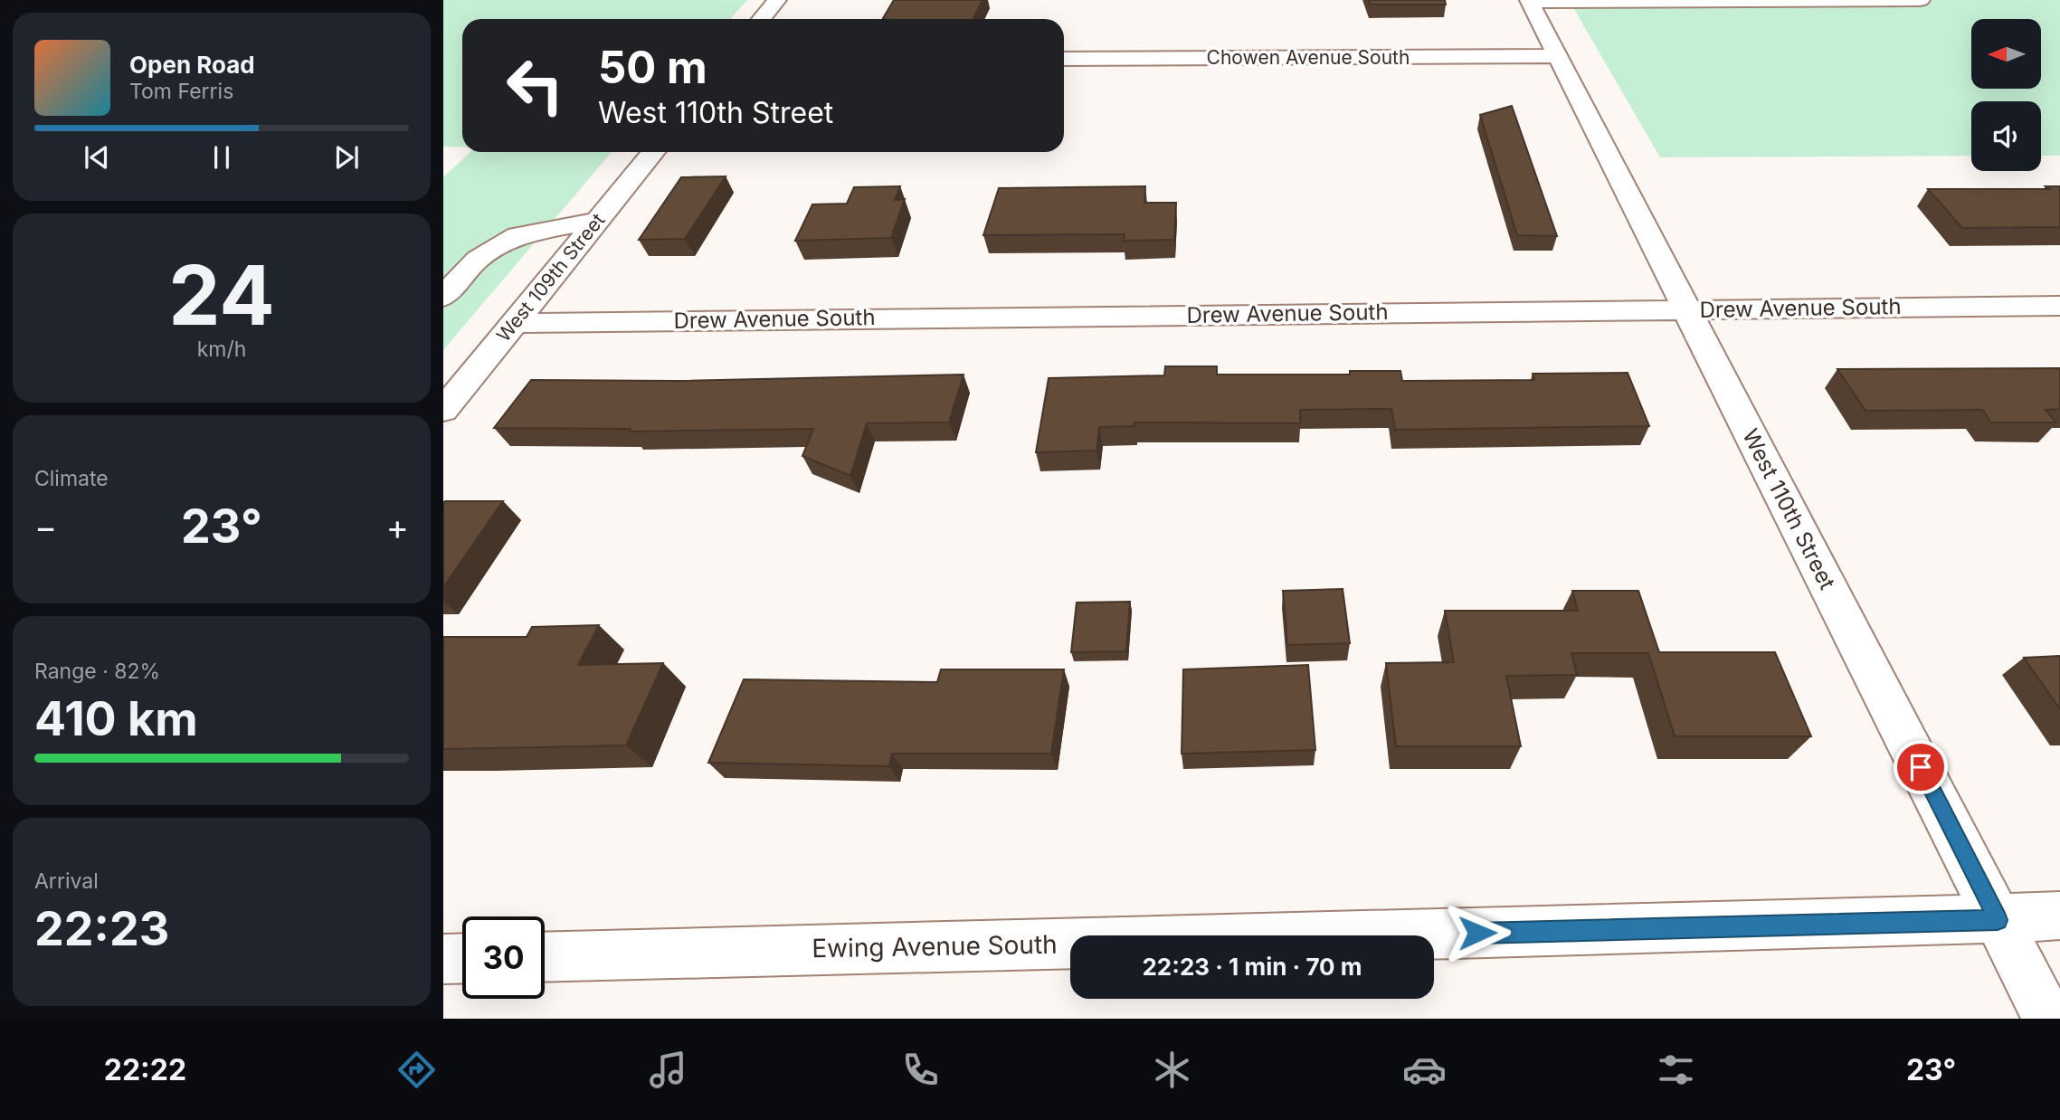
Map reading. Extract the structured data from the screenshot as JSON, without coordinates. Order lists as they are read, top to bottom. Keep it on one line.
{"streets":{"street":["Chowen Avenue South","West 109th Street","Drew Avenue South","West 110th Street","Ewing Avenue South"]},"crossings":[["Chowen Avenue South","West 110th Street"],["West 109th Street","Drew Avenue South"],["Drew Avenue South","West 110th Street"],["West 110th Street","Ewing Avenue South"]],"north":"left","page":{"turn":["50 m","West 110th Street"],"song":["Open Road","Tom Ferris"],"tile":[["24","km/h"],"Climate",["Range · 82%","410 km"],["Arrival","22:23"]],"heat":["−","23°","+"],"limit":"30","trip":"22:23 · 1 min · 70 m","tabs":["22:22","23°"]}}
